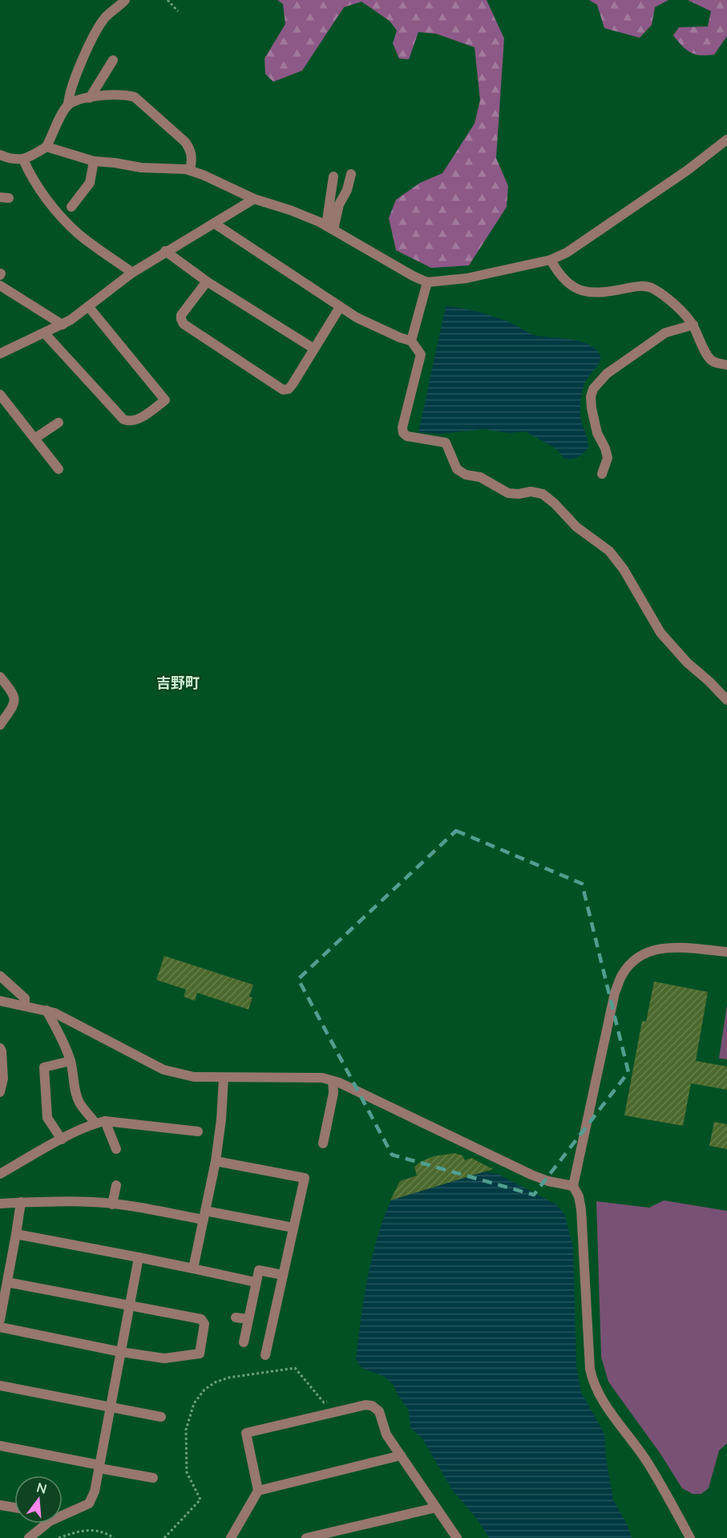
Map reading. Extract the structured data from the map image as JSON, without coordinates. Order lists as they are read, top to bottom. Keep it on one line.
{"districts":["吉野町"],"north":"top"}
